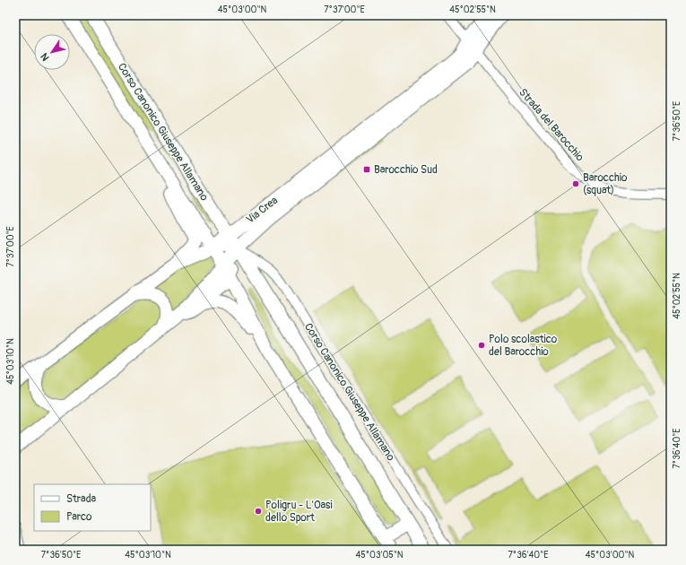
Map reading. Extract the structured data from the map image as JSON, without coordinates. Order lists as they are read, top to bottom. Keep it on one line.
{"streets":{"street":["Strada del Barocchio","Corso Canonico Giuseppe Allamano","Via Crea"]},"crossings":[["Strada del Barocchio","Via Crea"],["Corso Canonico Giuseppe Allamano","Via Crea"]],"places":{"transit":["Barocchio Sud"],"other":["Barocchio (squat)","Polo scolastico del Barocchio","Poligru - L'Oasi dello Sport"]},"legend":["Strada","Parco"],"north":"bottom left","coordinates":["45°03'00\"N","7°37'00\"E","45°02'55\"N","7°36'50\"E","45°03'10\"N","7°36'40\"E","45°03'05\"N"]}
